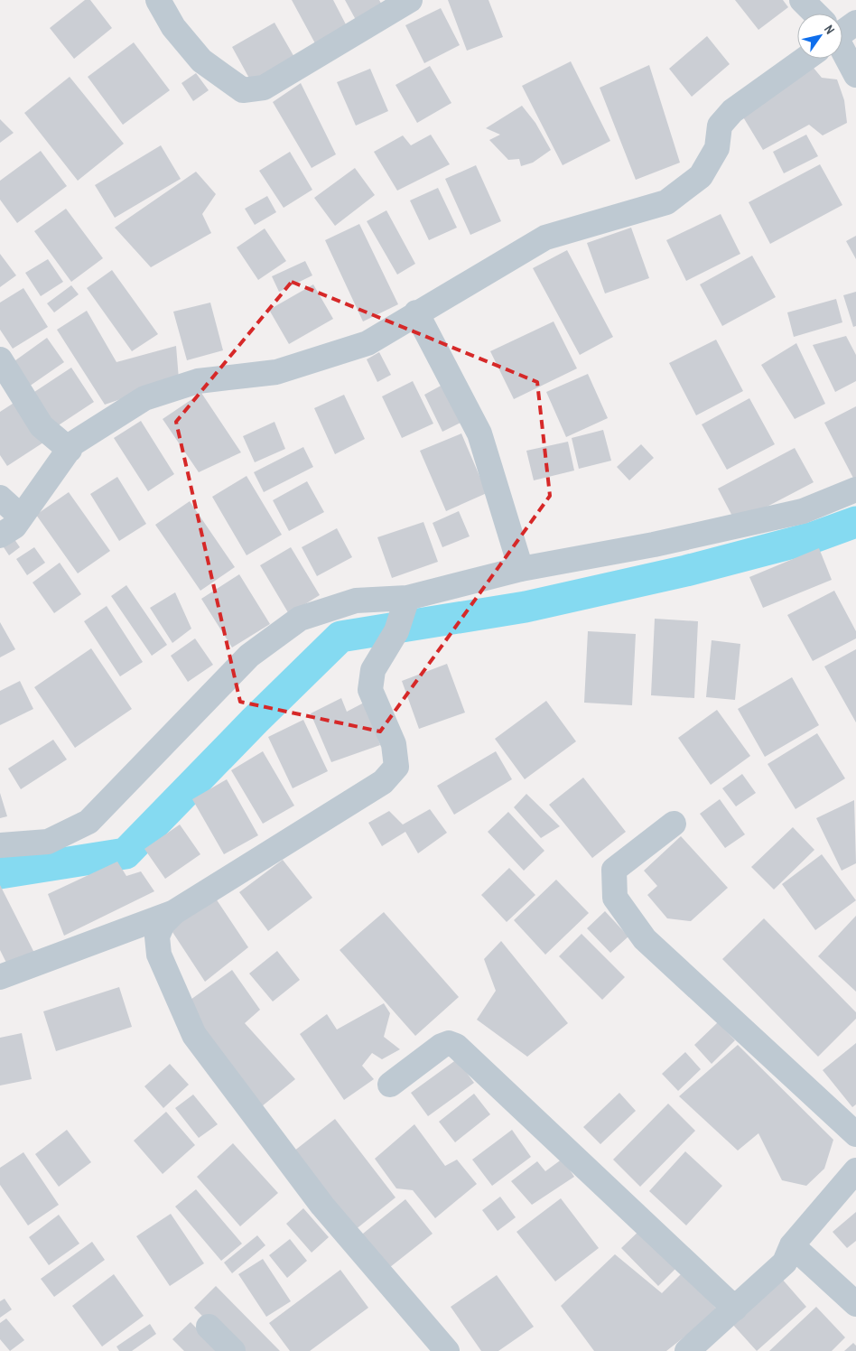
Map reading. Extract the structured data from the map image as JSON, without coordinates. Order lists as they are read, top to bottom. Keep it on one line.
{"north":"top right"}
